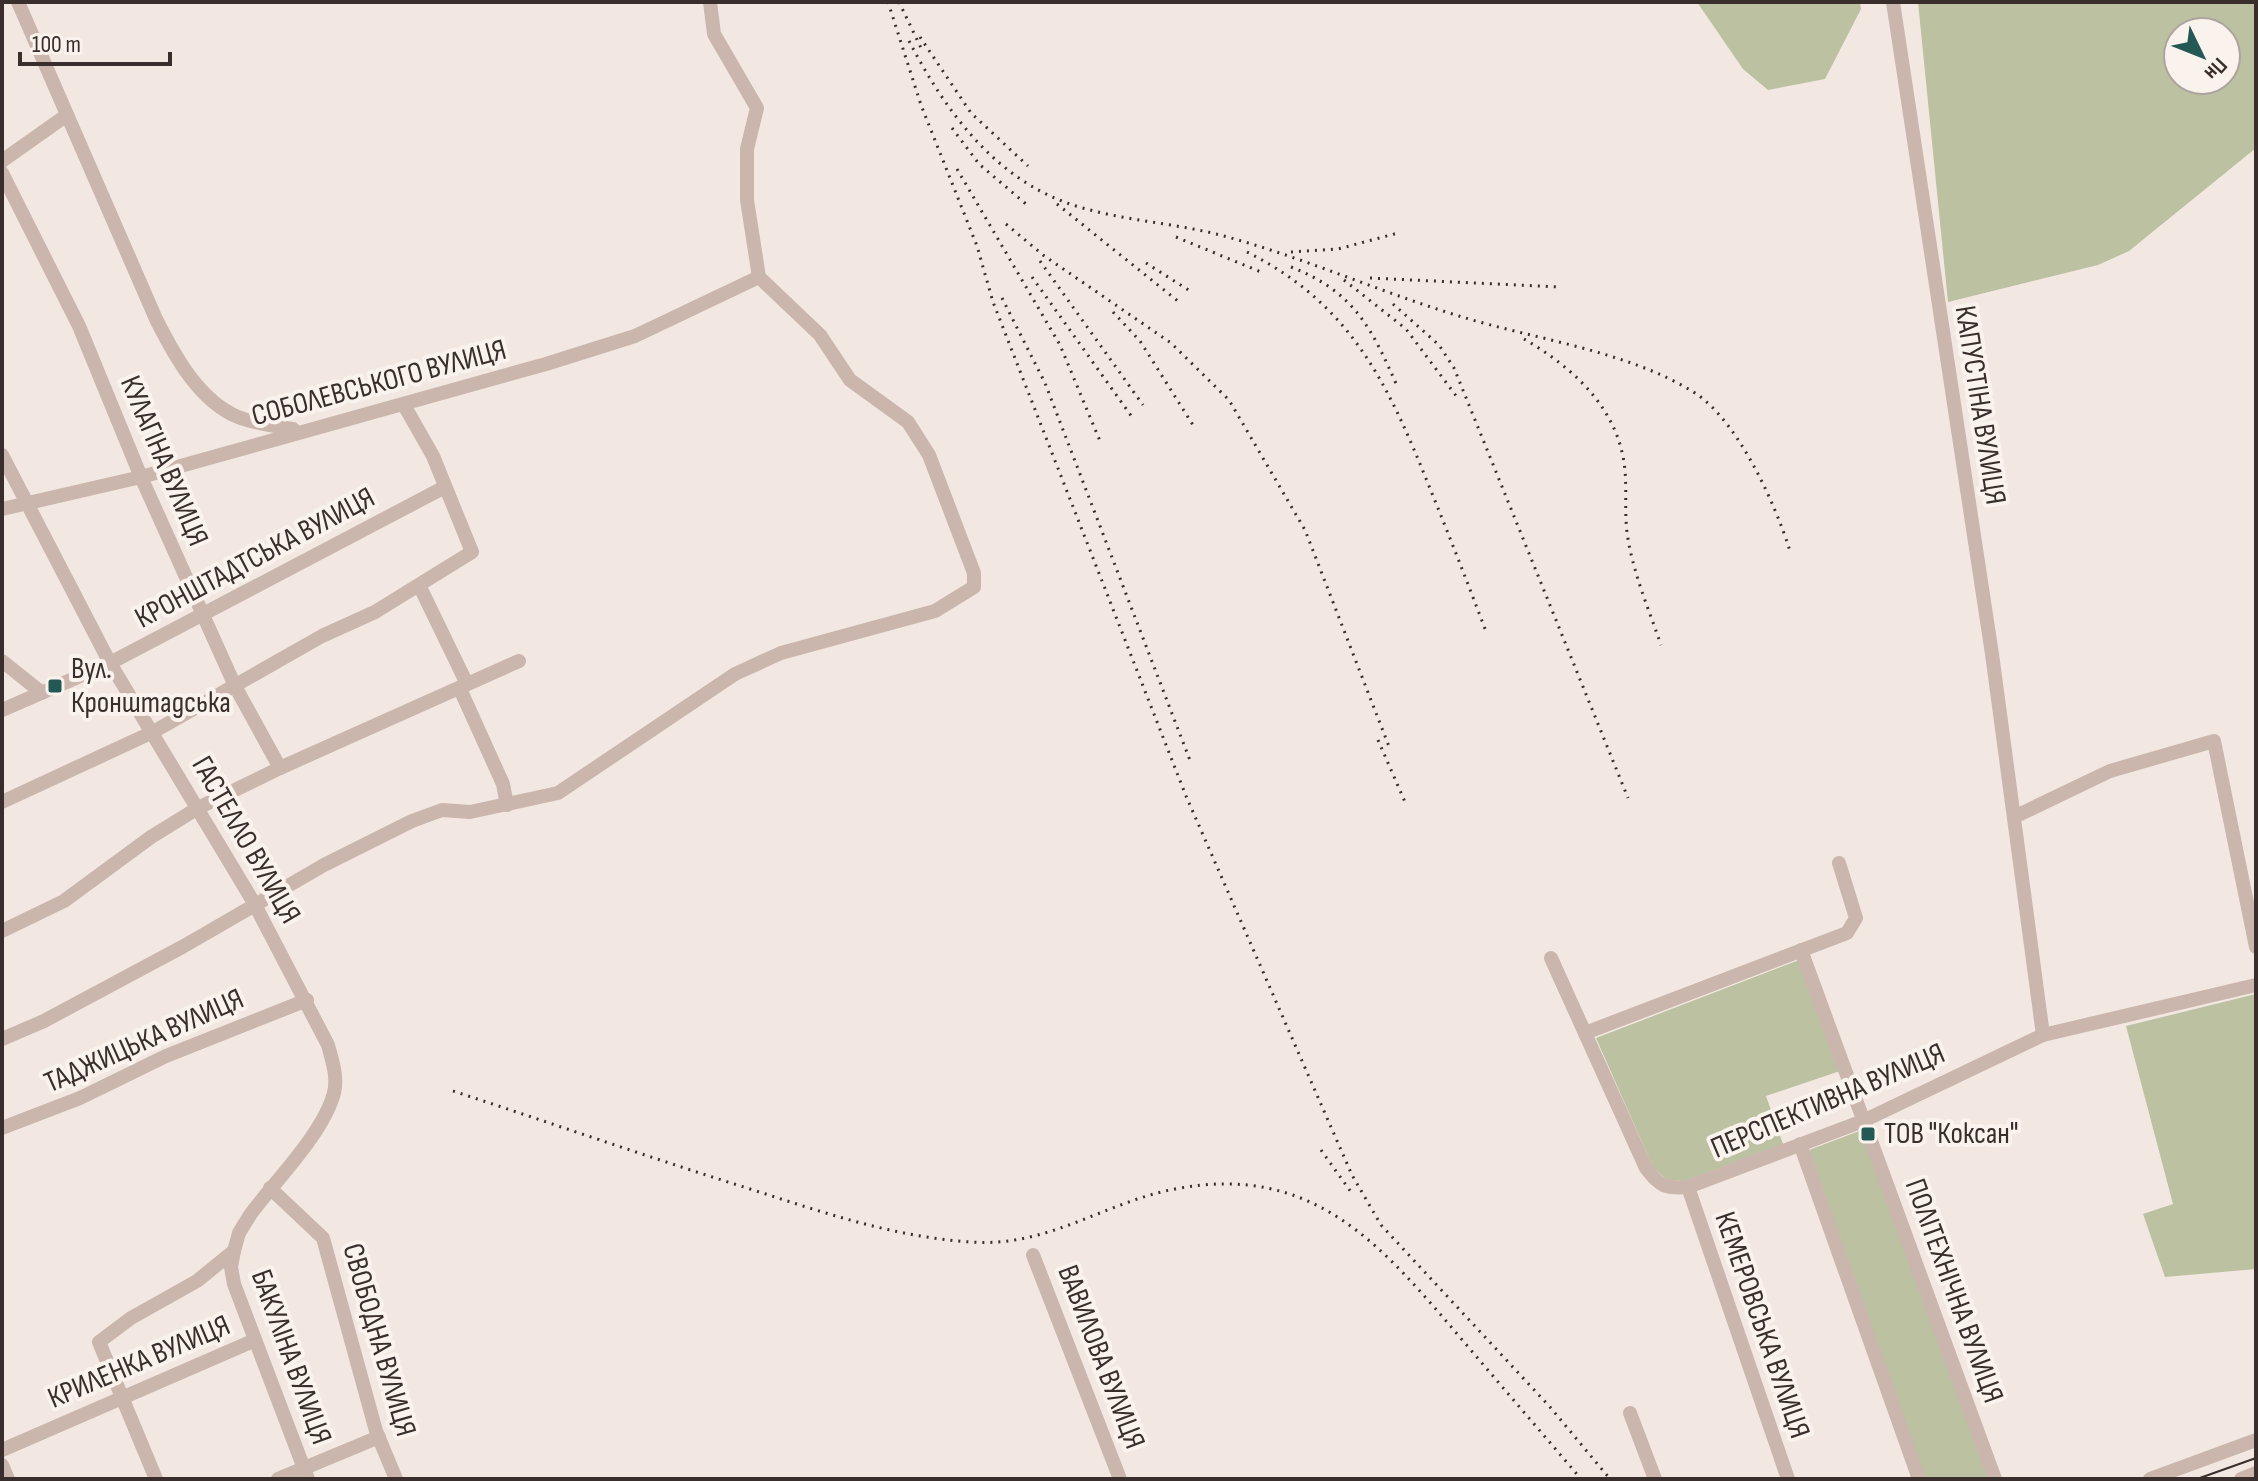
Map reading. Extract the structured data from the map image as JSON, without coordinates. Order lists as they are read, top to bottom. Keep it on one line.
{"streets":{"street":["СОБОЛЕВСЬКОГО ВУЛИЦЯ","КАПУСТІНА ВУЛИЦЯ","КУЛАГІНА ВУЛИЦЯ","КРОНШТАДТСЬКА ВУЛИЦЯ","ГАСТЕЛЛО ВУЛИЦЯ","ТАДЖИЦЬКА ВУЛИЦЯ","ПЕРСПЕКТИВНА ВУЛИЦЯ","ПОЛІТЕХНІЧНА ВУЛИЦЯ","КЕМЕРОВСЬКА ВУЛИЦЯ","СВОБОДНА ВУЛИЦЯ","БАКУЛІНА ВУЛИЦЯ","ВАВИЛОВА ВУЛИЦЯ","КРИЛЕНКА ВУЛИЦЯ"]},"crossings":[["СОБОЛЕВСЬКОГО ВУЛИЦЯ","КУЛАГІНА ВУЛИЦЯ"],["СОБОЛЕВСЬКОГО ВУЛИЦЯ","ГАСТЕЛЛО ВУЛИЦЯ"],["КАПУСТІНА ВУЛИЦЯ","ПЕРСПЕКТИВНА ВУЛИЦЯ"],["КУЛАГІНА ВУЛИЦЯ","КРОНШТАДТСЬКА ВУЛИЦЯ"],["КРОНШТАДТСЬКА ВУЛИЦЯ","ГАСТЕЛЛО ВУЛИЦЯ"],["ГАСТЕЛЛО ВУЛИЦЯ","ТАДЖИЦЬКА ВУЛИЦЯ"],["ГАСТЕЛЛО ВУЛИЦЯ","СВОБОДНА ВУЛИЦЯ"],["ГАСТЕЛЛО ВУЛИЦЯ","БАКУЛІНА ВУЛИЦЯ"],["ПЕРСПЕКТИВНА ВУЛИЦЯ","ПОЛІТЕХНІЧНА ВУЛИЦЯ"],["ПЕРСПЕКТИВНА ВУЛИЦЯ","КЕМЕРОВСЬКА ВУЛИЦЯ"],["БАКУЛІНА ВУЛИЦЯ","КРИЛЕНКА ВУЛИЦЯ"]],"places":{"transit":["Вул. Кронштадська","ТОВ \"Коксан\""]},"scale_bar":"100 m","north":"bottom right"}
